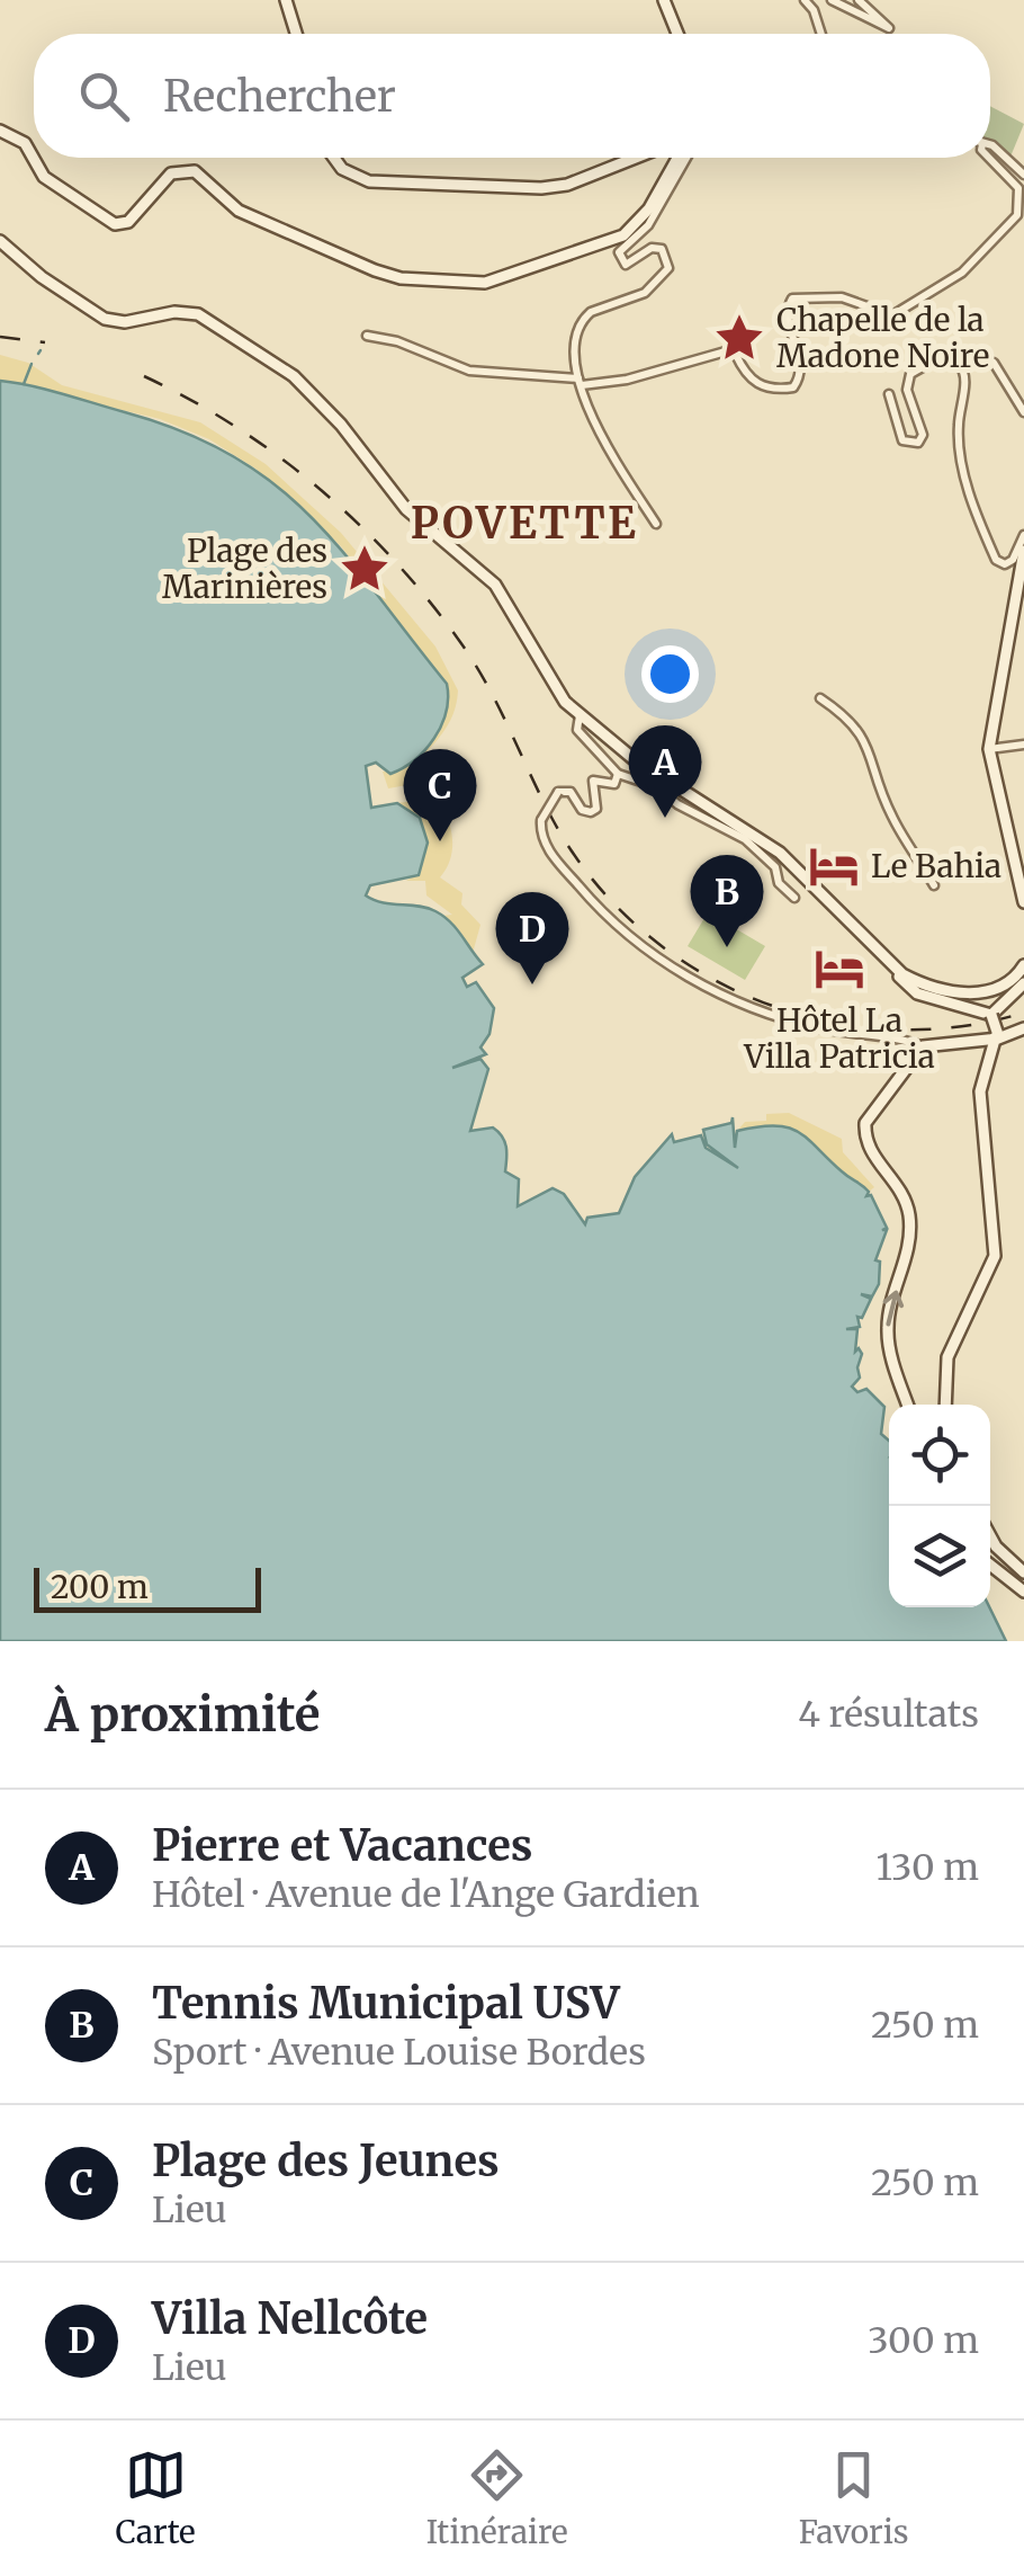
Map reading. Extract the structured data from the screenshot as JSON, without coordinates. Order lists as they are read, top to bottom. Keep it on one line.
{"districts":["POVETTE"],"places":{"place":["Chapelle de la Madone Noire","Plage des Marinières"],"hotel":["Le Bahia","Hôtel La Villa Patricia"]},"scale_bar":"200 m","page":{"search":"Rechercher","pins":["A","C","B","D"],"scale":"200 m","heading":["À proximité","4 résultats"],"list":[{"mark":"A","name":"Pierre et Vacances","note":"Hôtel · Avenue de l'Ange Gardien","value":"130 m"},{"mark":"B","name":"Tennis Municipal USV","note":"Sport · Avenue Louise Bordes","value":"250 m"},{"mark":"C","name":"Plage des Jeunes","note":"Lieu","value":"250 m"},{"mark":"D","name":"Villa Nellcôte","note":"Lieu","value":"300 m"}],"nav":["Carte","Itinéraire","Favoris"]}}
